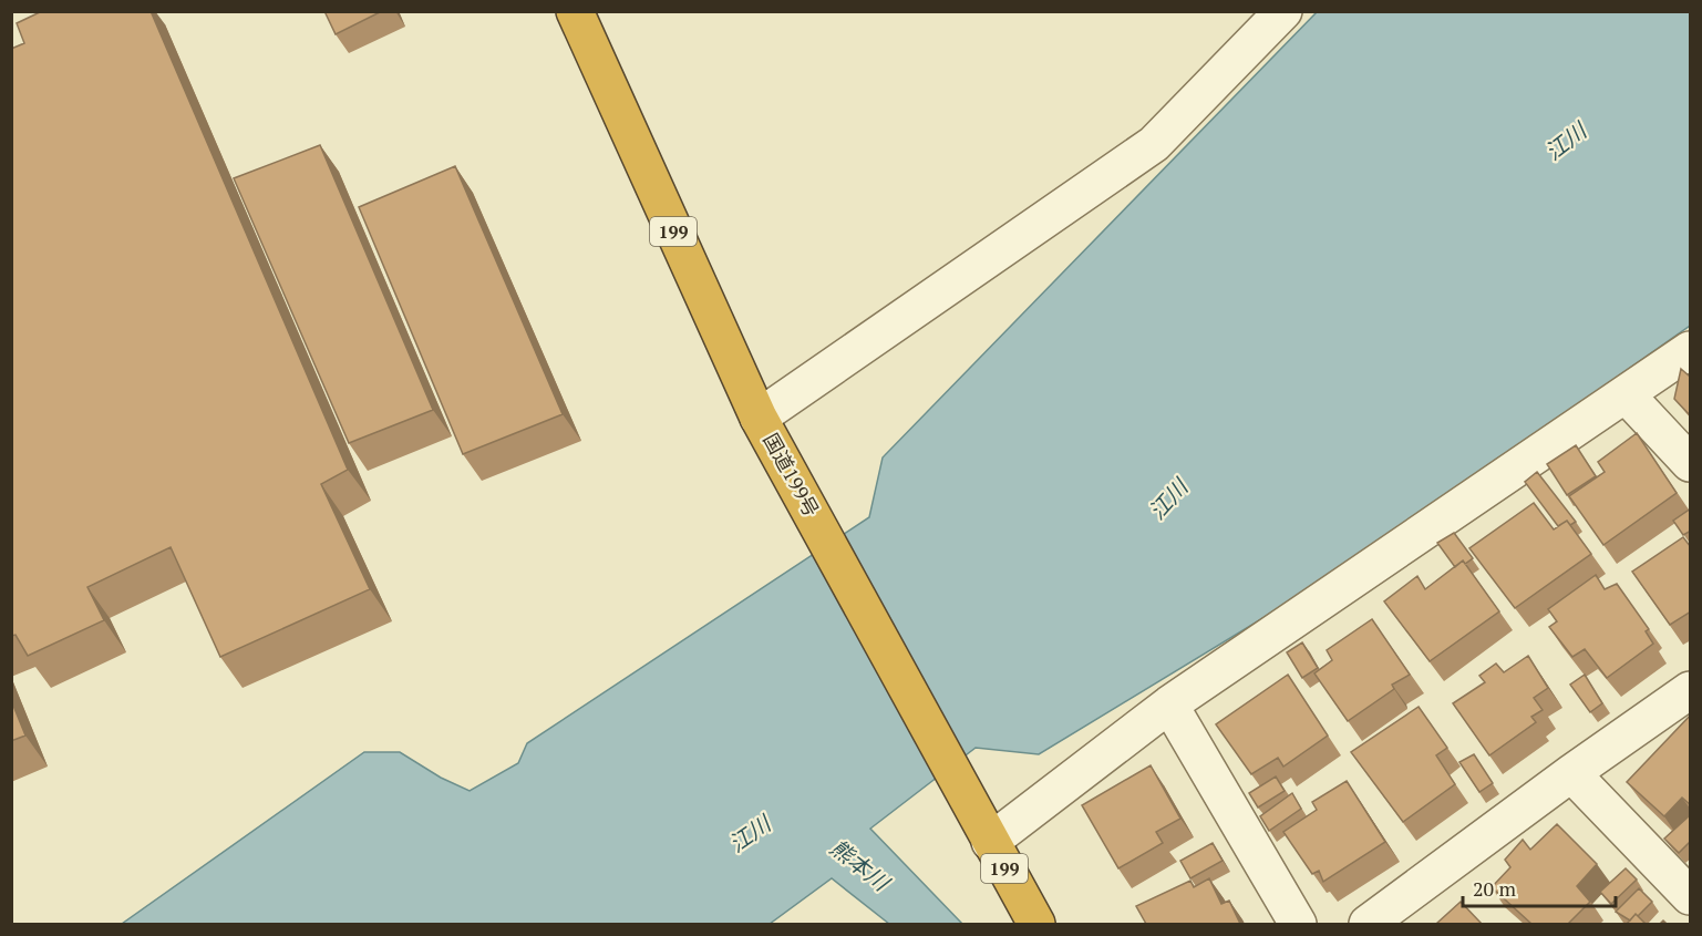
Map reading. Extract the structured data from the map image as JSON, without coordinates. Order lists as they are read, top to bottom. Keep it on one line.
{"streets":{"highway":["199","国道199号"]},"water":["江川","熊本川"],"scale_bar":"20 m"}
